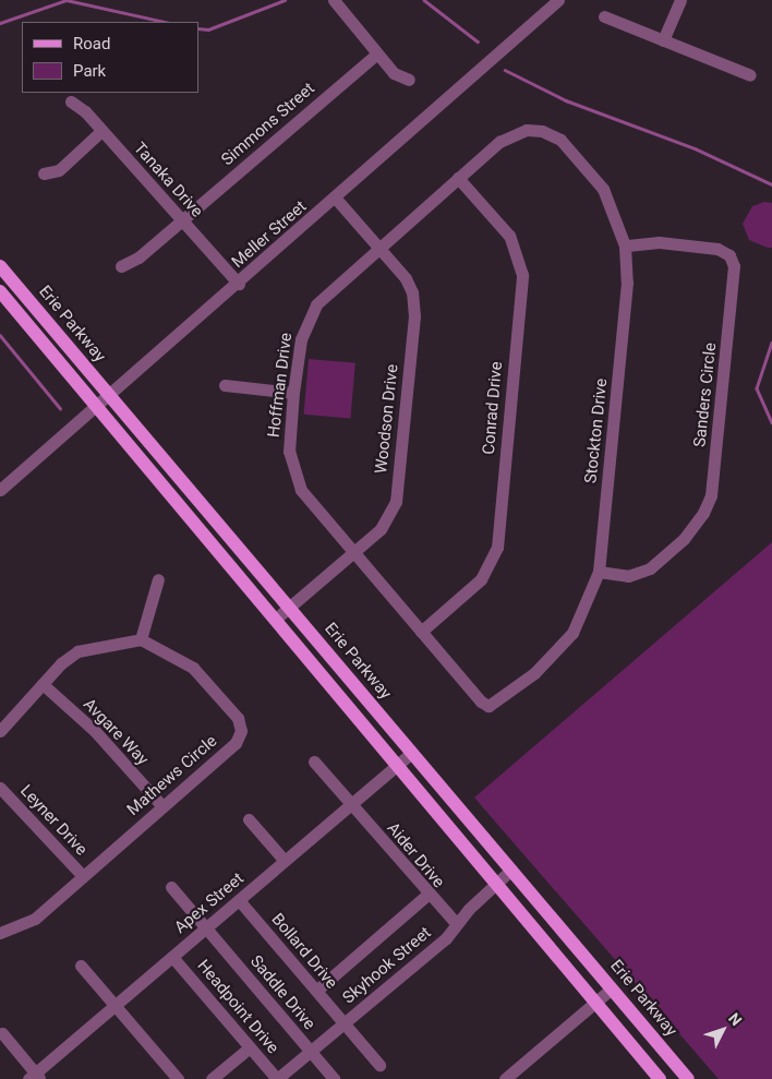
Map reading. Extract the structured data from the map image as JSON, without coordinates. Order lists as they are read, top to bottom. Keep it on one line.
{"streets":{"main road":["Erie Parkway"],"street":["Simmons Street","Tanaka Drive","Meller Street","Hoffman Drive","Sanders Circle","Conrad Drive","Woodson Drive","Stockton Drive","Avgare Way","Mathews Circle","Leyner Drive","Aider Drive","Apex Street","Bollard Drive","Skyhook Street","Saddle Drive","Headpoint Drive"]},"crossings":[["Simmons Street","Tanaka Drive"],["Tanaka Drive","Meller Street"],["Meller Street","Erie Parkway"],["Meller Street","Woodson Drive"],["Erie Parkway","Woodson Drive"],["Erie Parkway","Apex Street"],["Erie Parkway","Skyhook Street"],["Hoffman Drive","Conrad Drive"],["Hoffman Drive","Woodson Drive"],["Hoffman Drive","Stockton Drive"],["Sanders Circle","Stockton Drive"],["Avgare Way","Mathews Circle"],["Mathews Circle","Leyner Drive"],["Aider Drive","Apex Street"],["Aider Drive","Skyhook Street"],["Apex Street","Bollard Drive"],["Apex Street","Saddle Drive"],["Apex Street","Headpoint Drive"],["Bollard Drive","Skyhook Street"],["Skyhook Street","Saddle Drive"],["Skyhook Street","Headpoint Drive"]],"legend":["Road","Park"],"north":"top right"}
